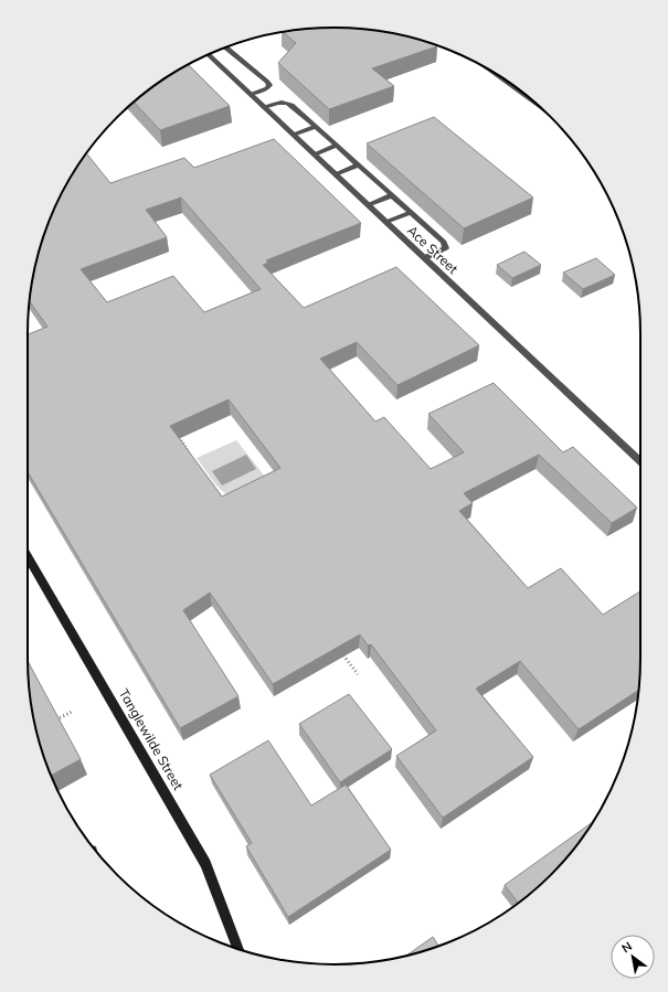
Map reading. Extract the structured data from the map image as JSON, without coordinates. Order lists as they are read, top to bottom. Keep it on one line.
{"streets":{"street":["Ace Street","Tanglewilde Street"]},"north":"top left"}
